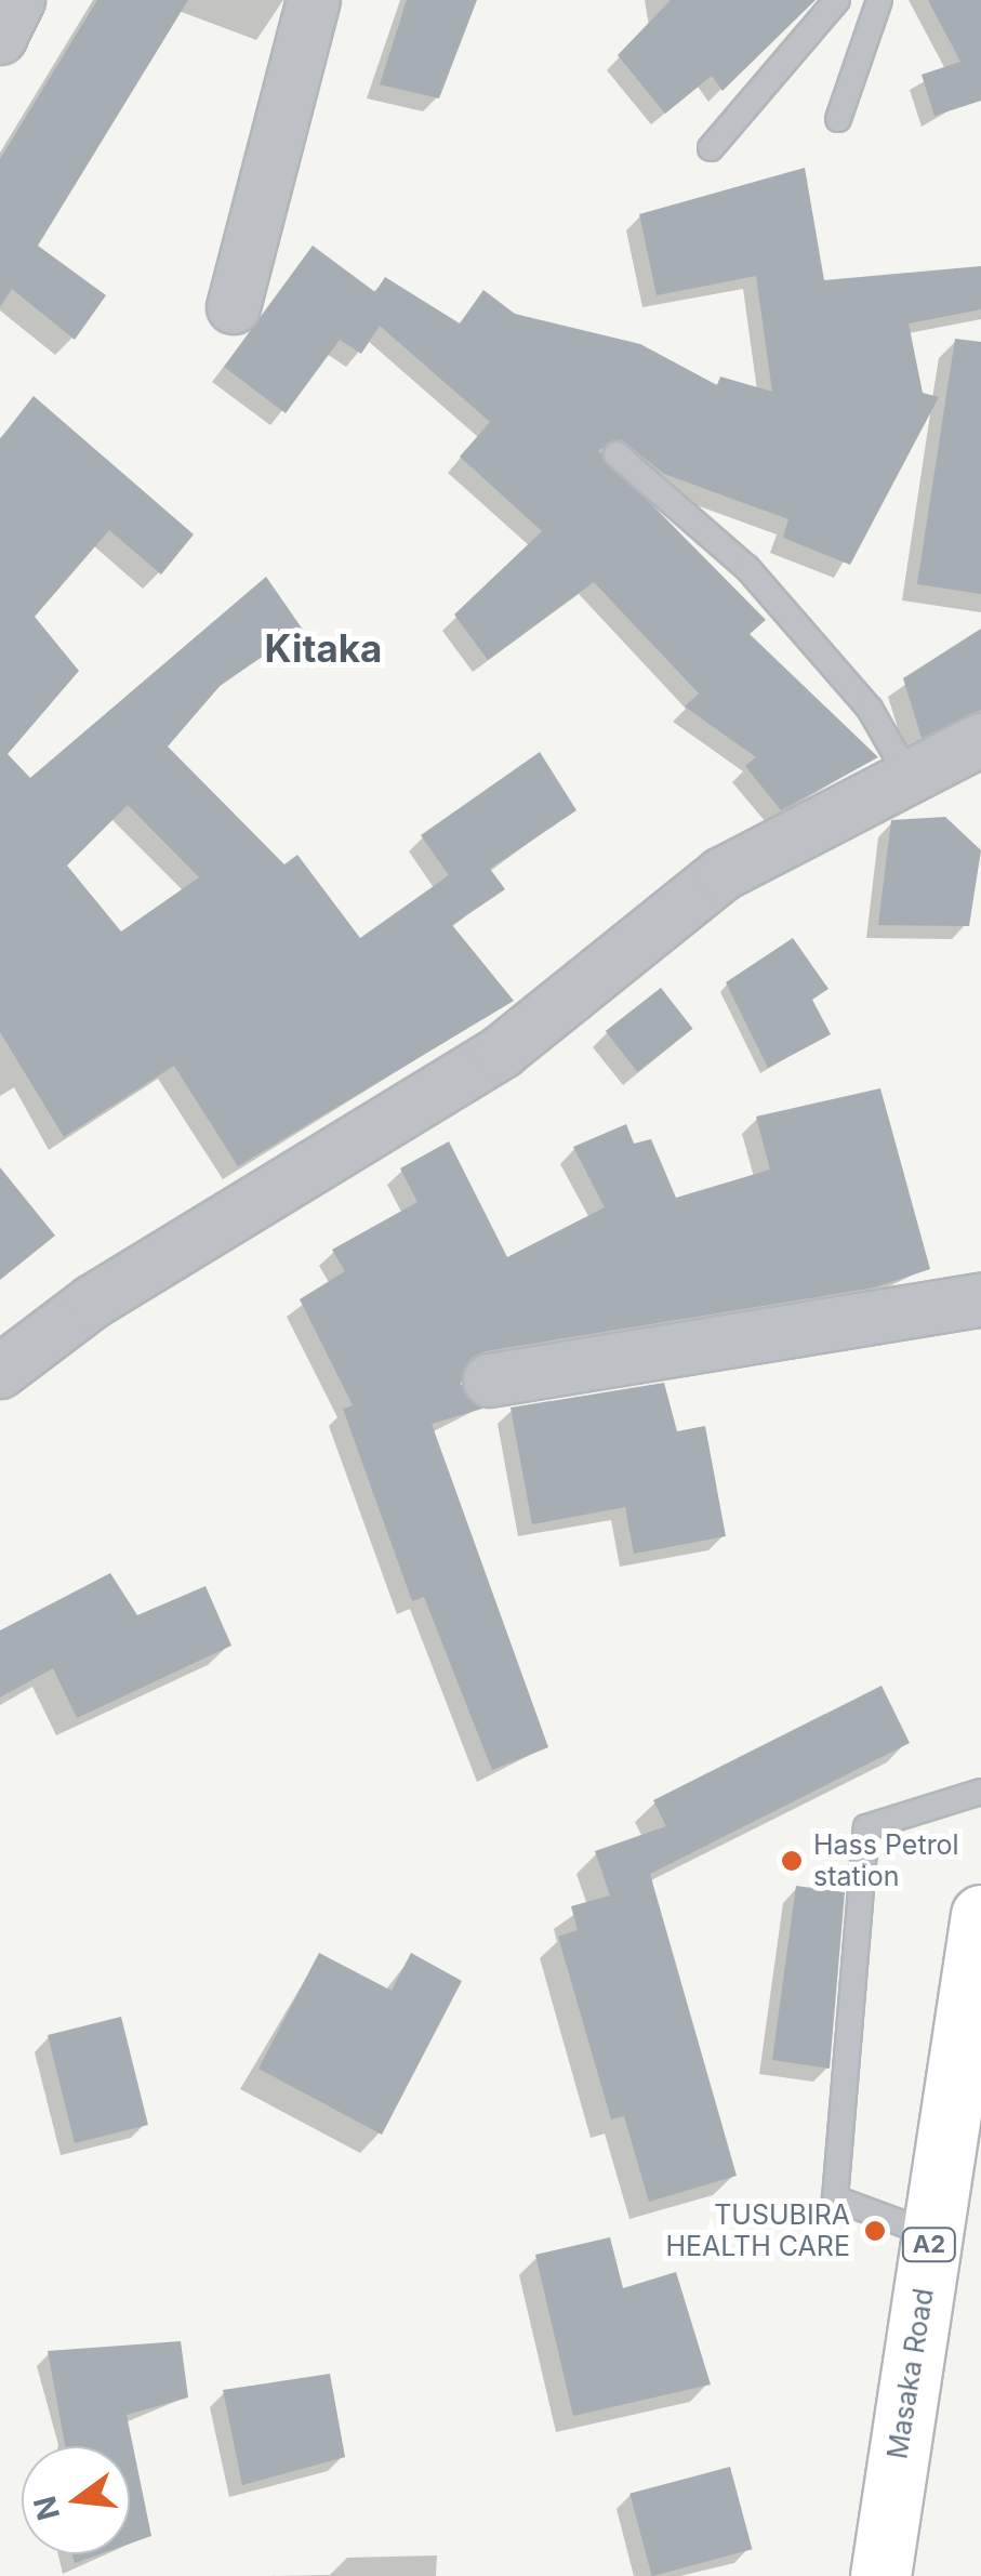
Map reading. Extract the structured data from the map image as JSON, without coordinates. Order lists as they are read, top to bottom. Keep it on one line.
{"streets":{"main road":["A2","Masaka Road"]},"districts":["Kitaka"],"places":["Hass Petrol station","TUSUBIRA HEALTH CARE"],"north":"left"}
